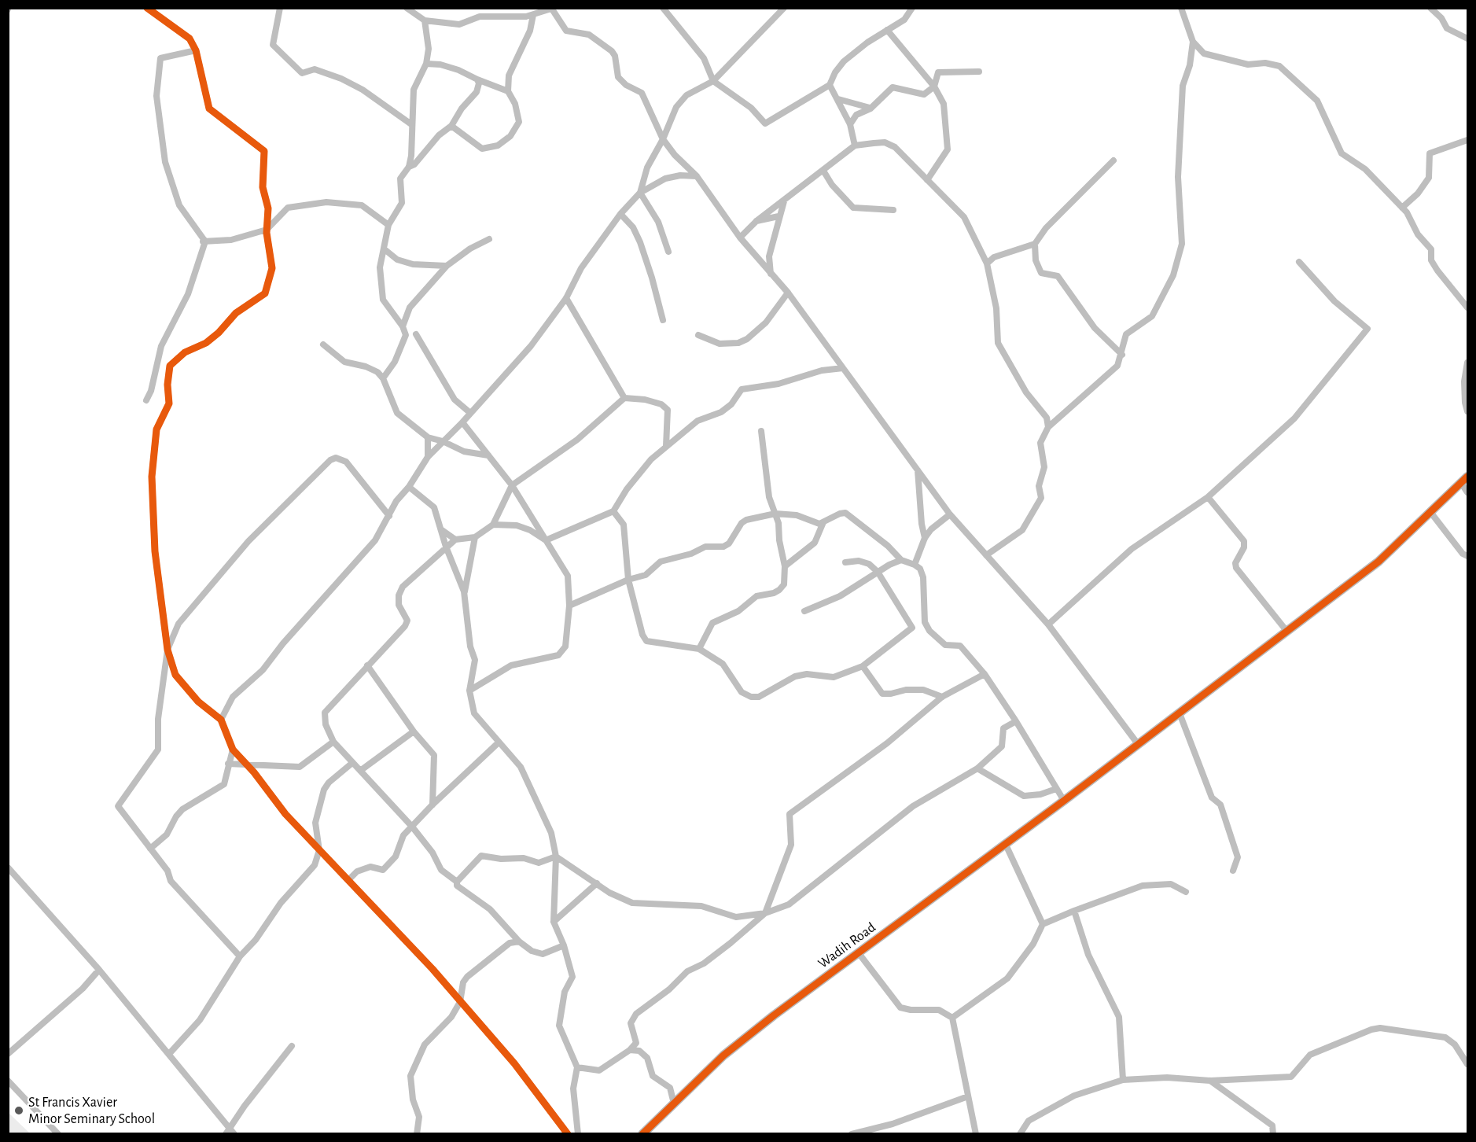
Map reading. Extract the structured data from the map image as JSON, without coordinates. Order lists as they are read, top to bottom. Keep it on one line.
{"streets":{"street":["Wadih Road"]},"places":["St Francis Xavier Minor Seminary School"]}
